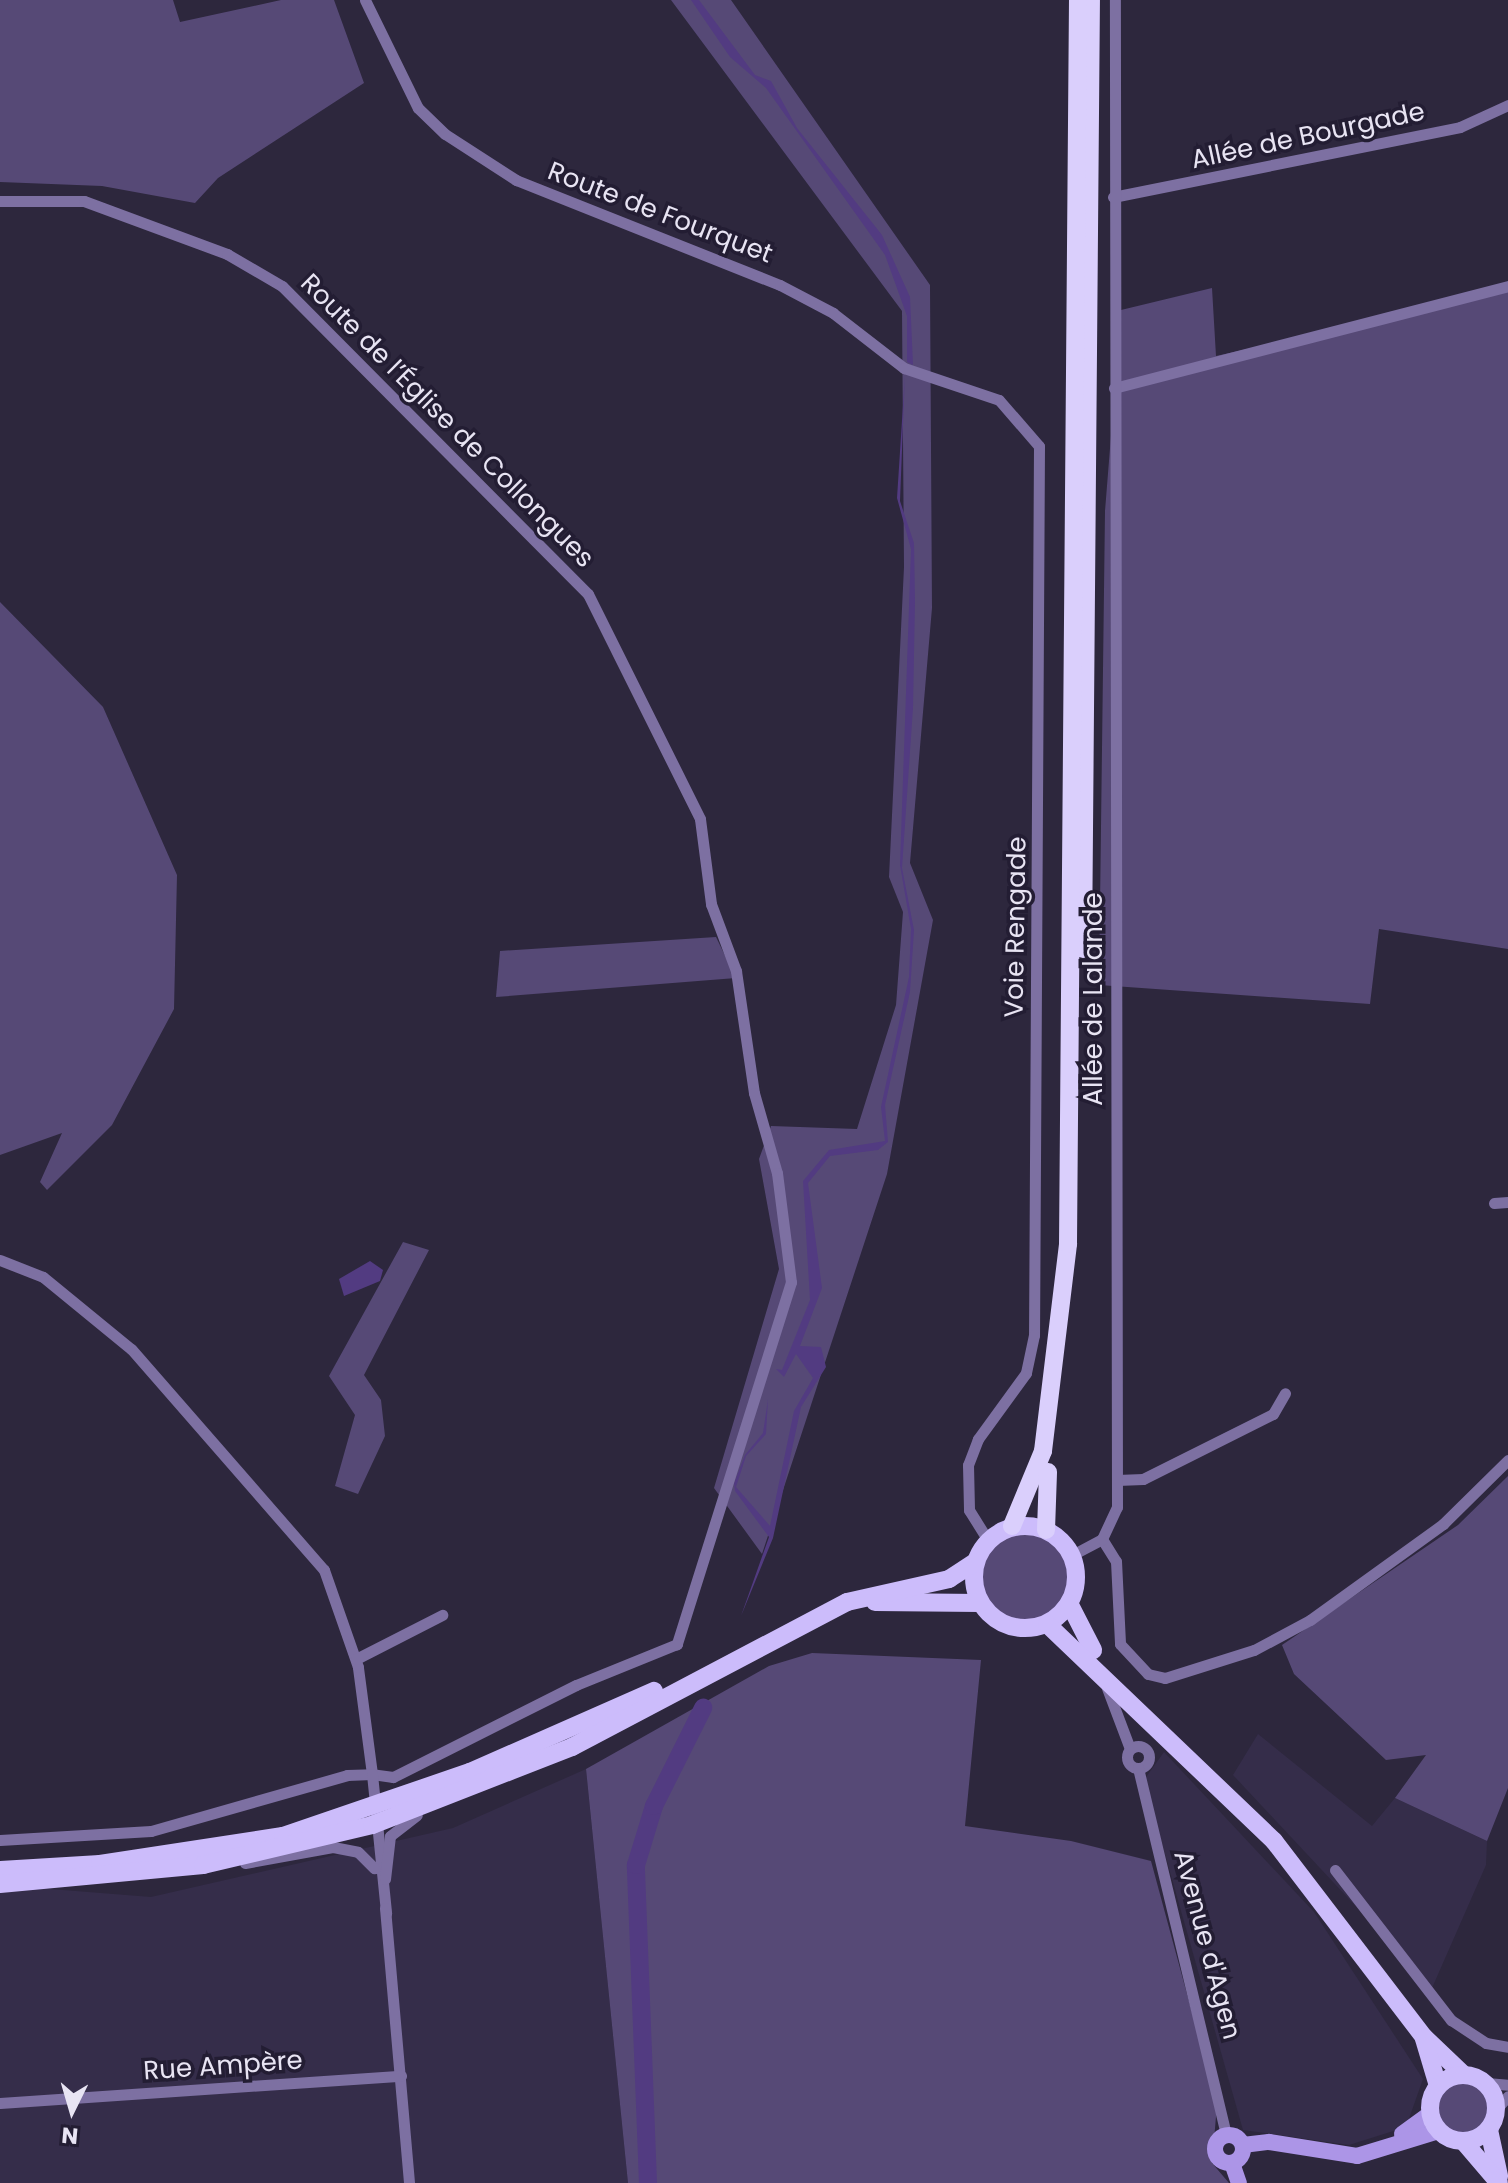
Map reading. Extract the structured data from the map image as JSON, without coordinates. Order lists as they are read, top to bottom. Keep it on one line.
{"streets":{"street":["Allée de Bourgade","Route de Fourquet","Route de l’Église de Collongues","Voie Rengade","Allée de Lalande","Avenue d'Agen","Rue Ampère"]},"crossings":[["Allée de Bourgade","Allée de Lalande"],["Route de Fourquet","Voie Rengade"]],"north":"bottom"}
